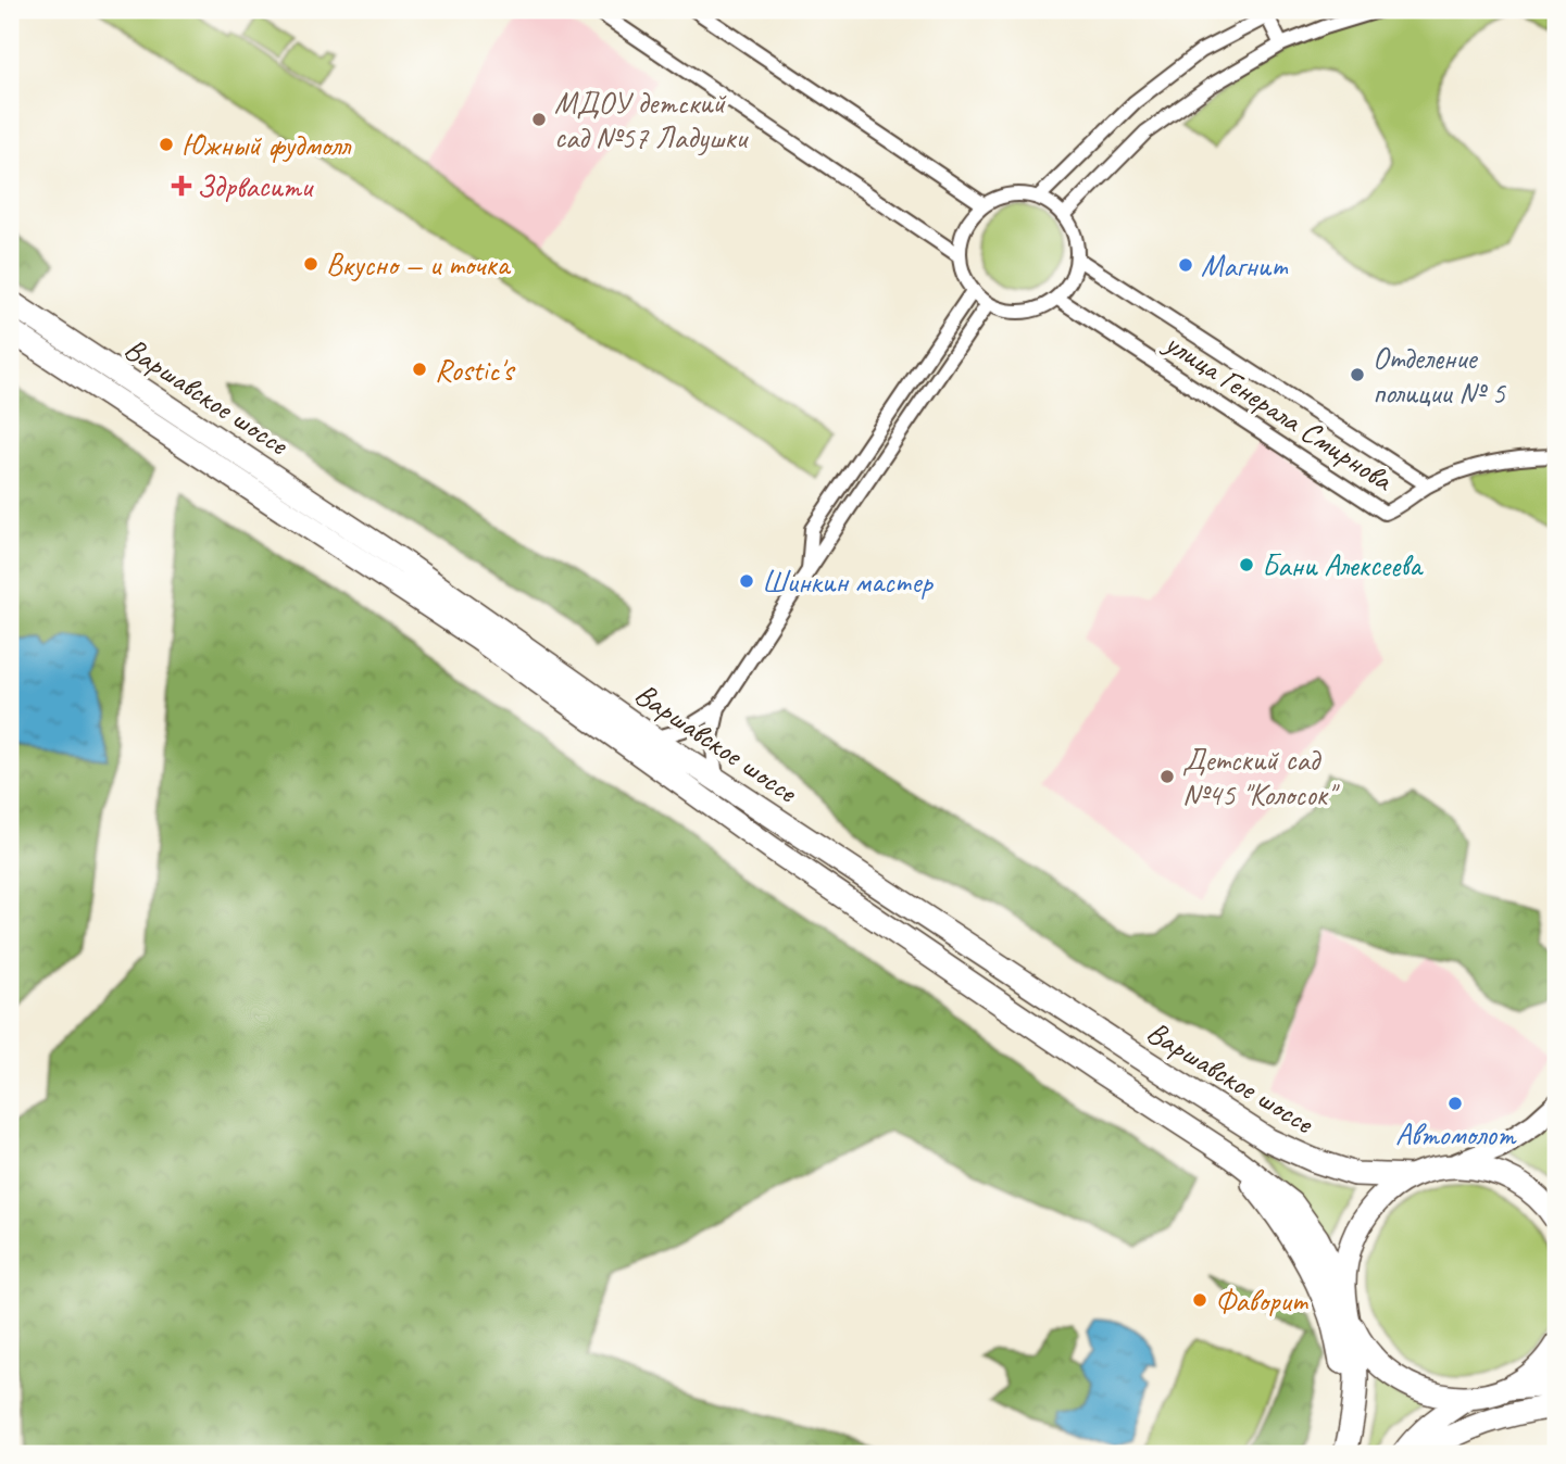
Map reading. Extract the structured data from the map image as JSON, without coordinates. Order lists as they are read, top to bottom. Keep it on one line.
{"streets":{"main road":["Варшавское шоссе"],"street":["улица Генерала Смирнова"]},"places":{"other":["МДОУ детский сад №57 Ладушки","Южный фудмолл","Вкусно — и точка","Магнит","Rostic's","Отделение полиции № 5","Бани Алексеева","Шинкин мастер","Детский сад №45 \"Колосок\"","Автомолот","Фаворит"],"health":["Здрвасити"]}}
